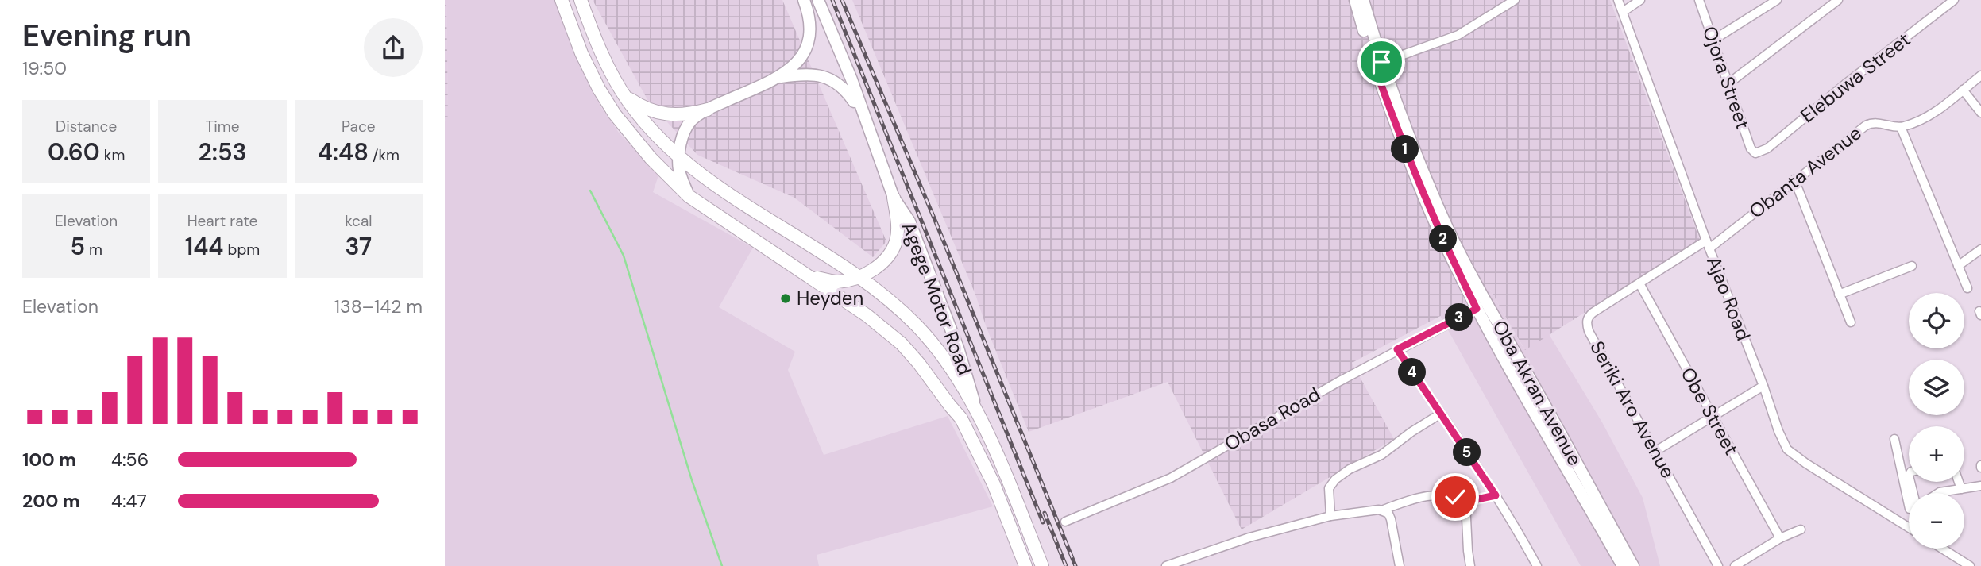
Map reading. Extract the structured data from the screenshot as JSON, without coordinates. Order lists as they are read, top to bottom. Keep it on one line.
{"streets":{"highway":["Agege Motor Road"],"main road":["Oba Akran Avenue"],"street":["Ojora Street","Elebuwa Street","Obanta Avenue","Ajao Road","Seriki Aro Avenue","Obe Street","Obasa Road"]},"crossings":[["Ojora Street","Elebuwa Street"],["Obanta Avenue","Ajao Road"],["Obanta Avenue","Seriki Aro Avenue"],["Ajao Road","Seriki Aro Avenue"],["Oba Akran Avenue","Obasa Road"],["Seriki Aro Avenue","Obe Street"]],"places":["Heyden"],"page":{"heading":["Evening run","19:50"],"stats":[["Distance","0.60 km"],["Time","2:53"],["Pace","4:48 /km"],["Elevation","5 m"],["Heart rate","144 bpm"],["kcal","37"]],"pins":["1","2","3","4","5"],"chart":["Elevation","138–142 m"],"map_buttons":["+","−"],"list":[{"name":"100 m","note":"4:56"},{"name":"200 m","note":"4:47"}]}}
